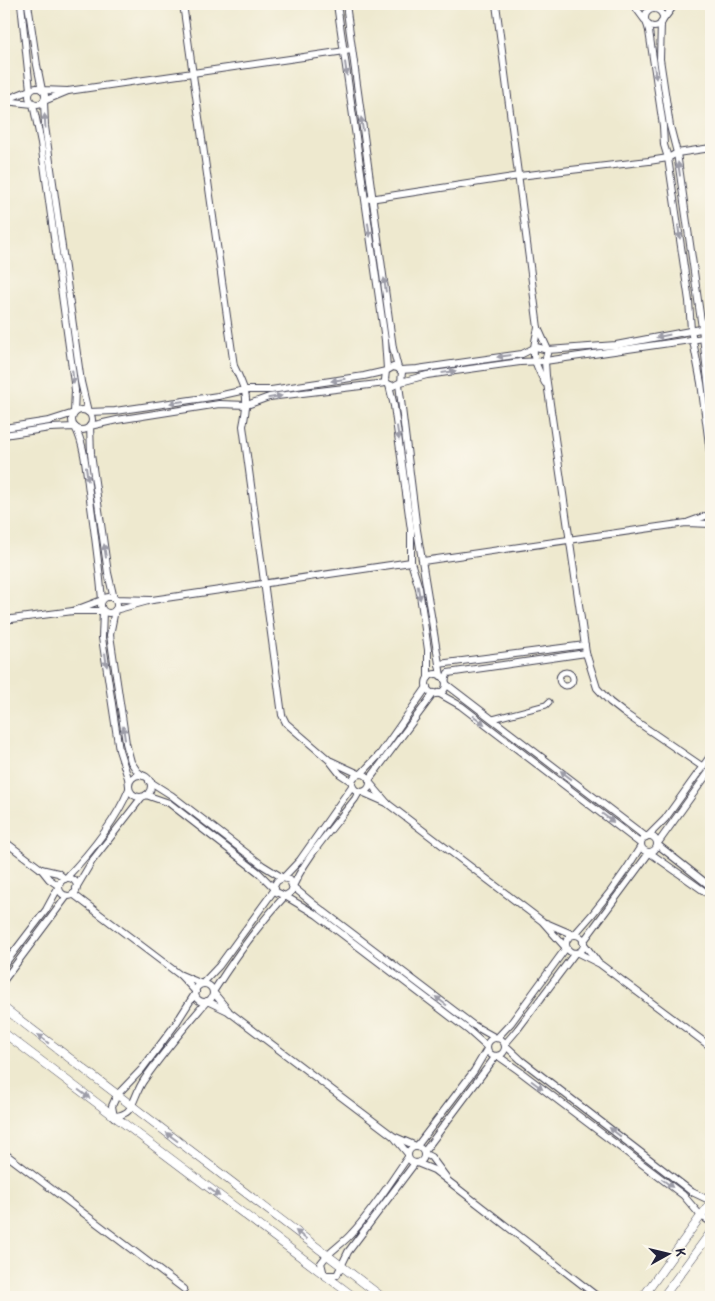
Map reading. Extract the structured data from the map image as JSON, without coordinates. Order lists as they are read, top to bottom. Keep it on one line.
{"north":"right"}
